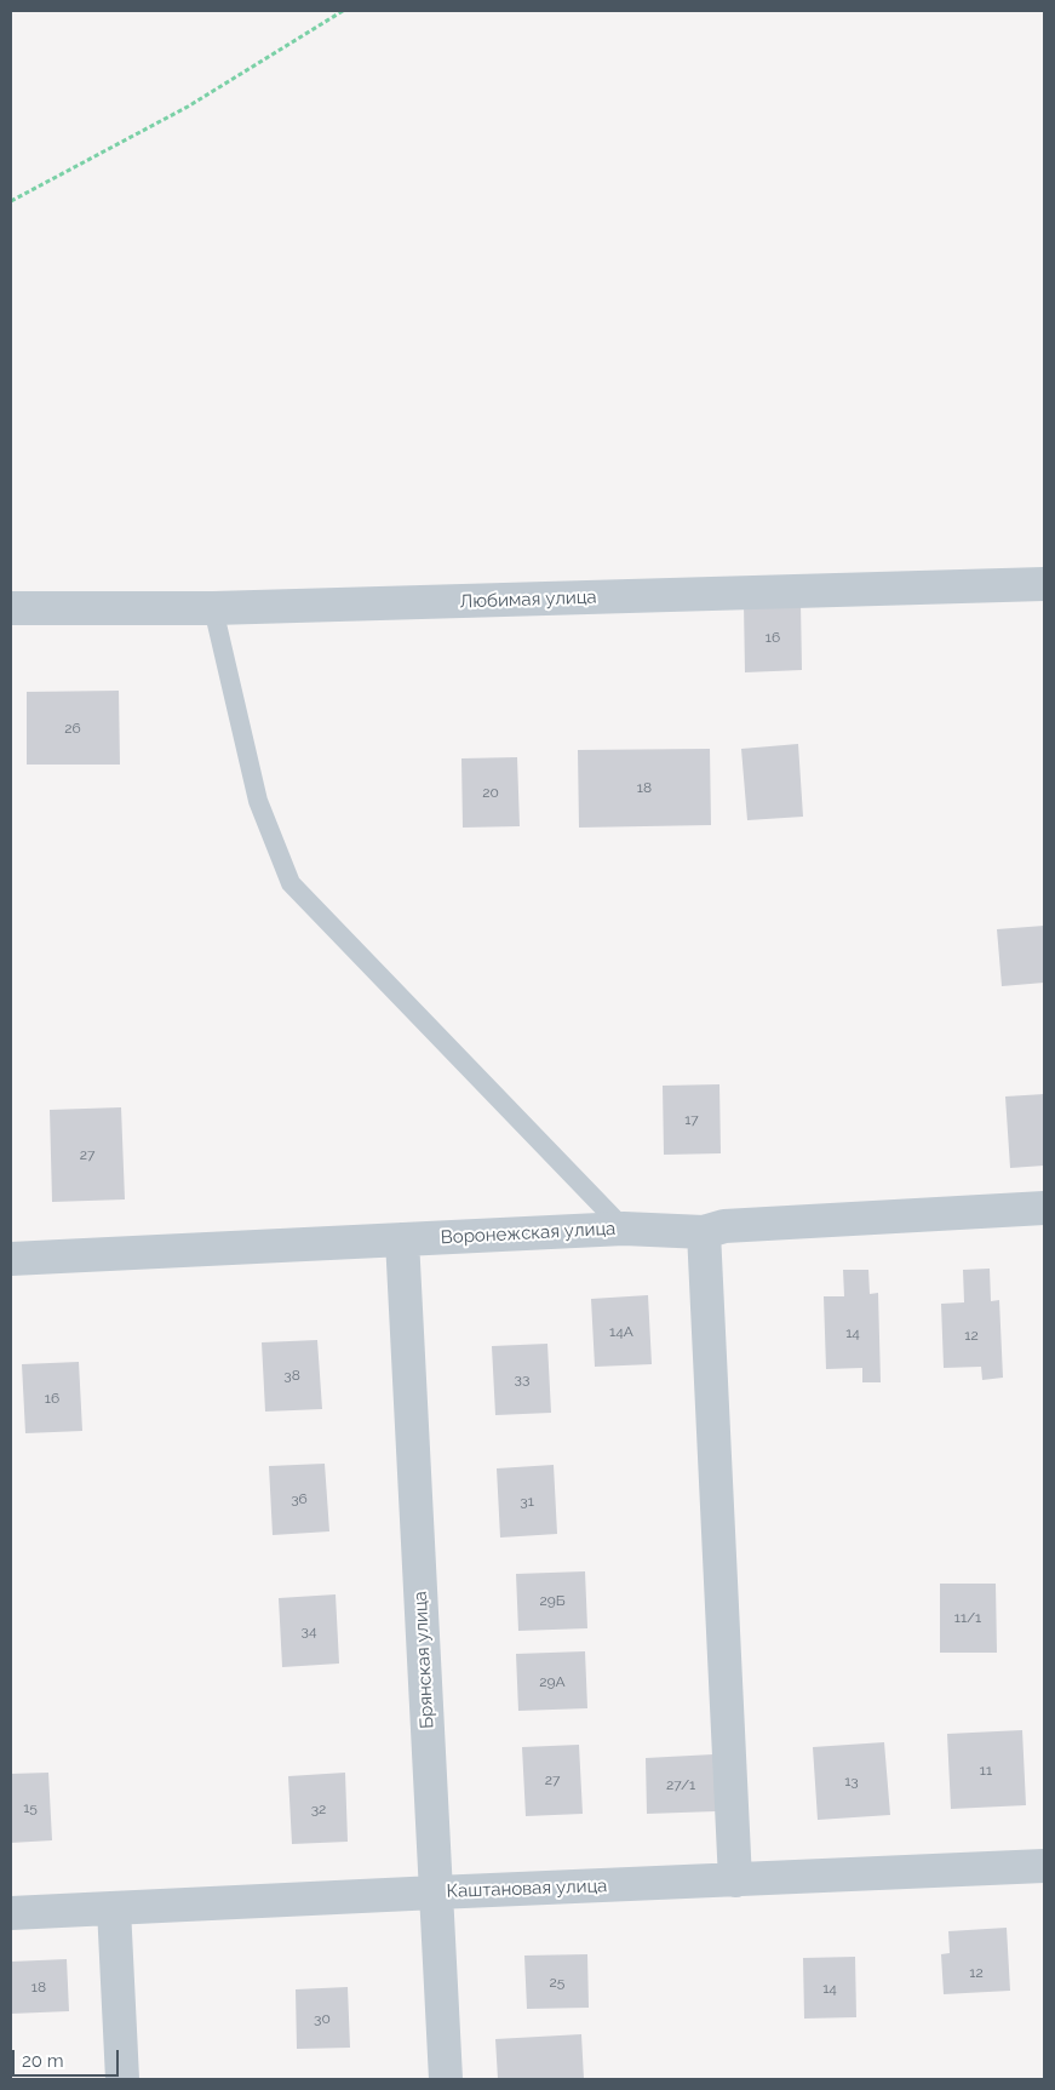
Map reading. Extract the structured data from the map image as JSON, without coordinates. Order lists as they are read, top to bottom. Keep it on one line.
{"streets":{"street":["Любимая улица","Воронежская улица","Брянская улица","Каштановая улица"]},"crossings":[["Воронежская улица","Брянская улица"],["Брянская улица","Каштановая улица"]],"house_numbers":["16","26","18","20","17","27","14А","14","12","38","33","16","36","31","29Б","11/1","34","29А","11","27","13","27/1","15","32","12","25","18","14","30"],"scale_bar":"20 m"}
